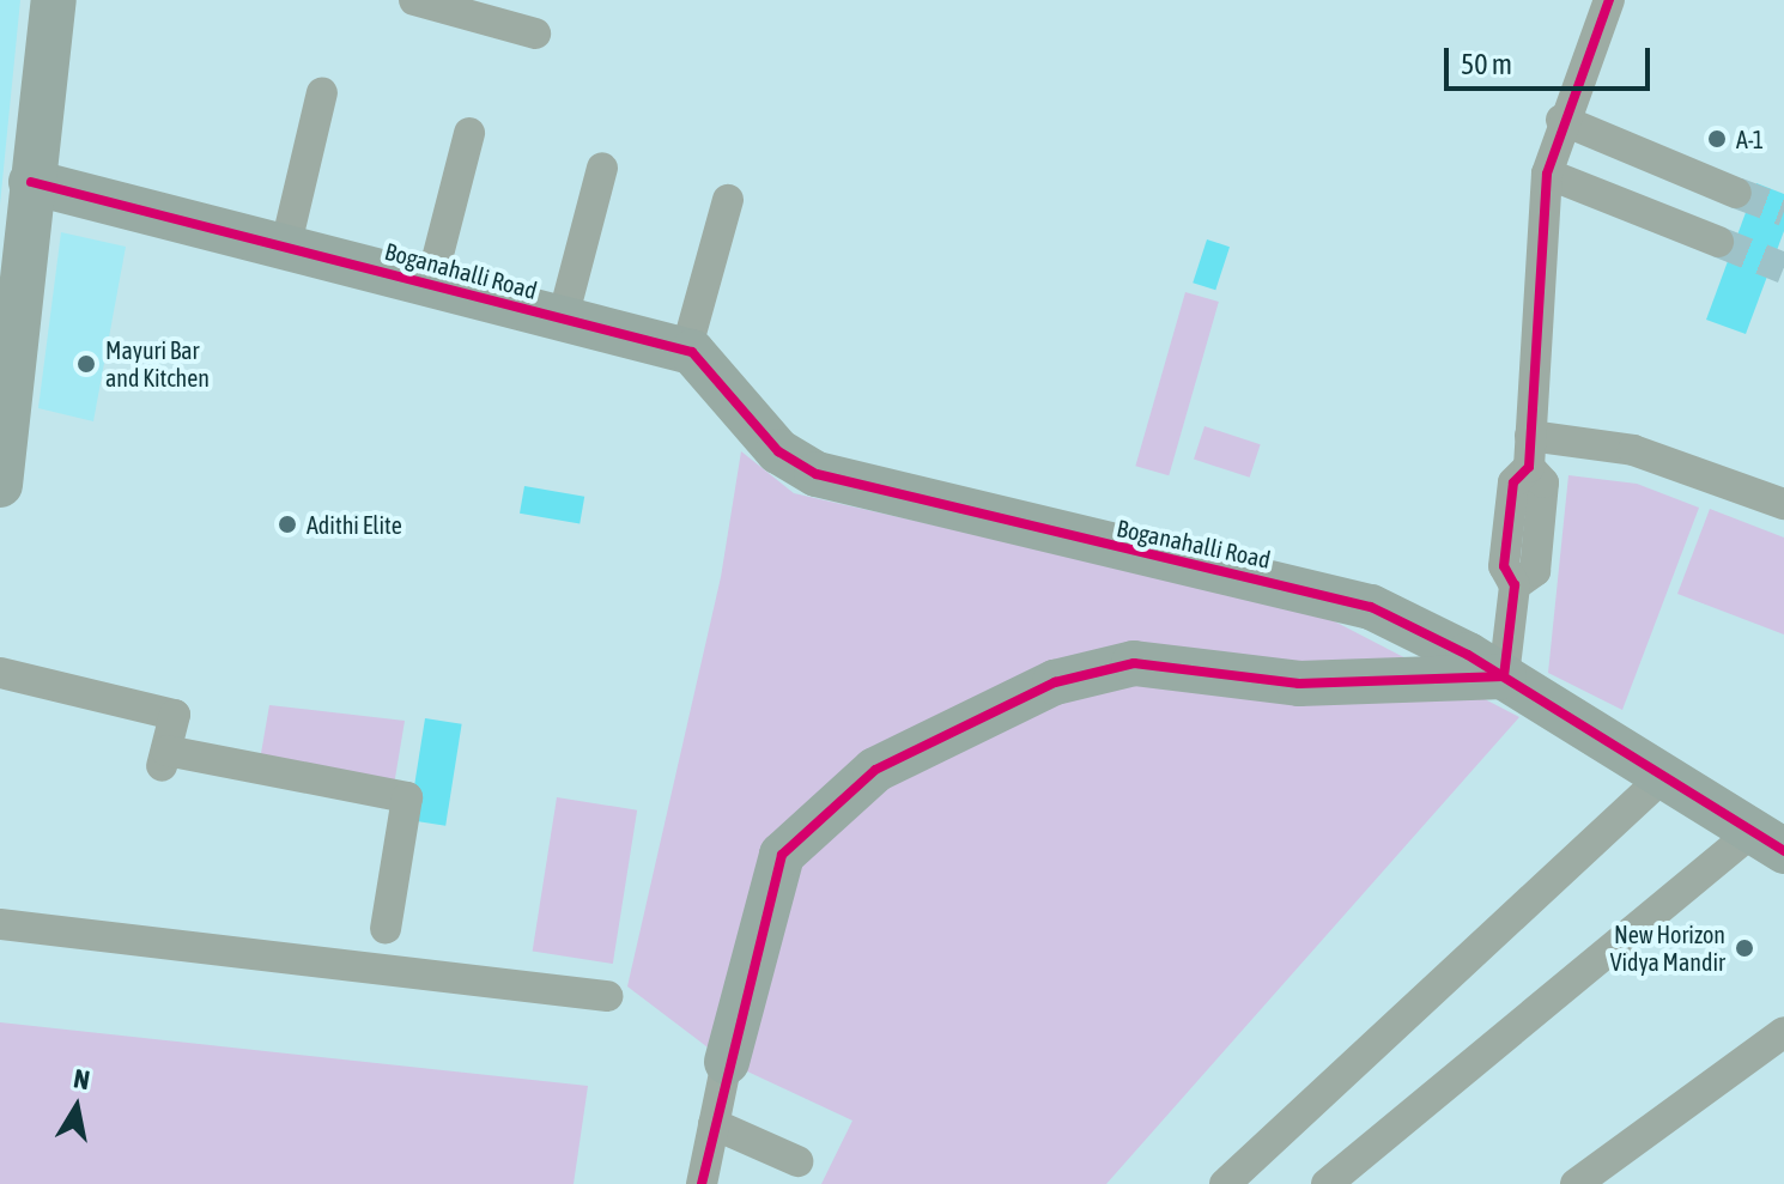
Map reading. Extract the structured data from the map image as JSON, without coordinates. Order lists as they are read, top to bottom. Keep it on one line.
{"streets":{"street":["Boganahalli Road"]},"places":["A-1","Mayuri Bar and Kitchen","Adithi Elite","New Horizon Vidya Mandir"],"scale_bar":"50 m","north":"top"}
